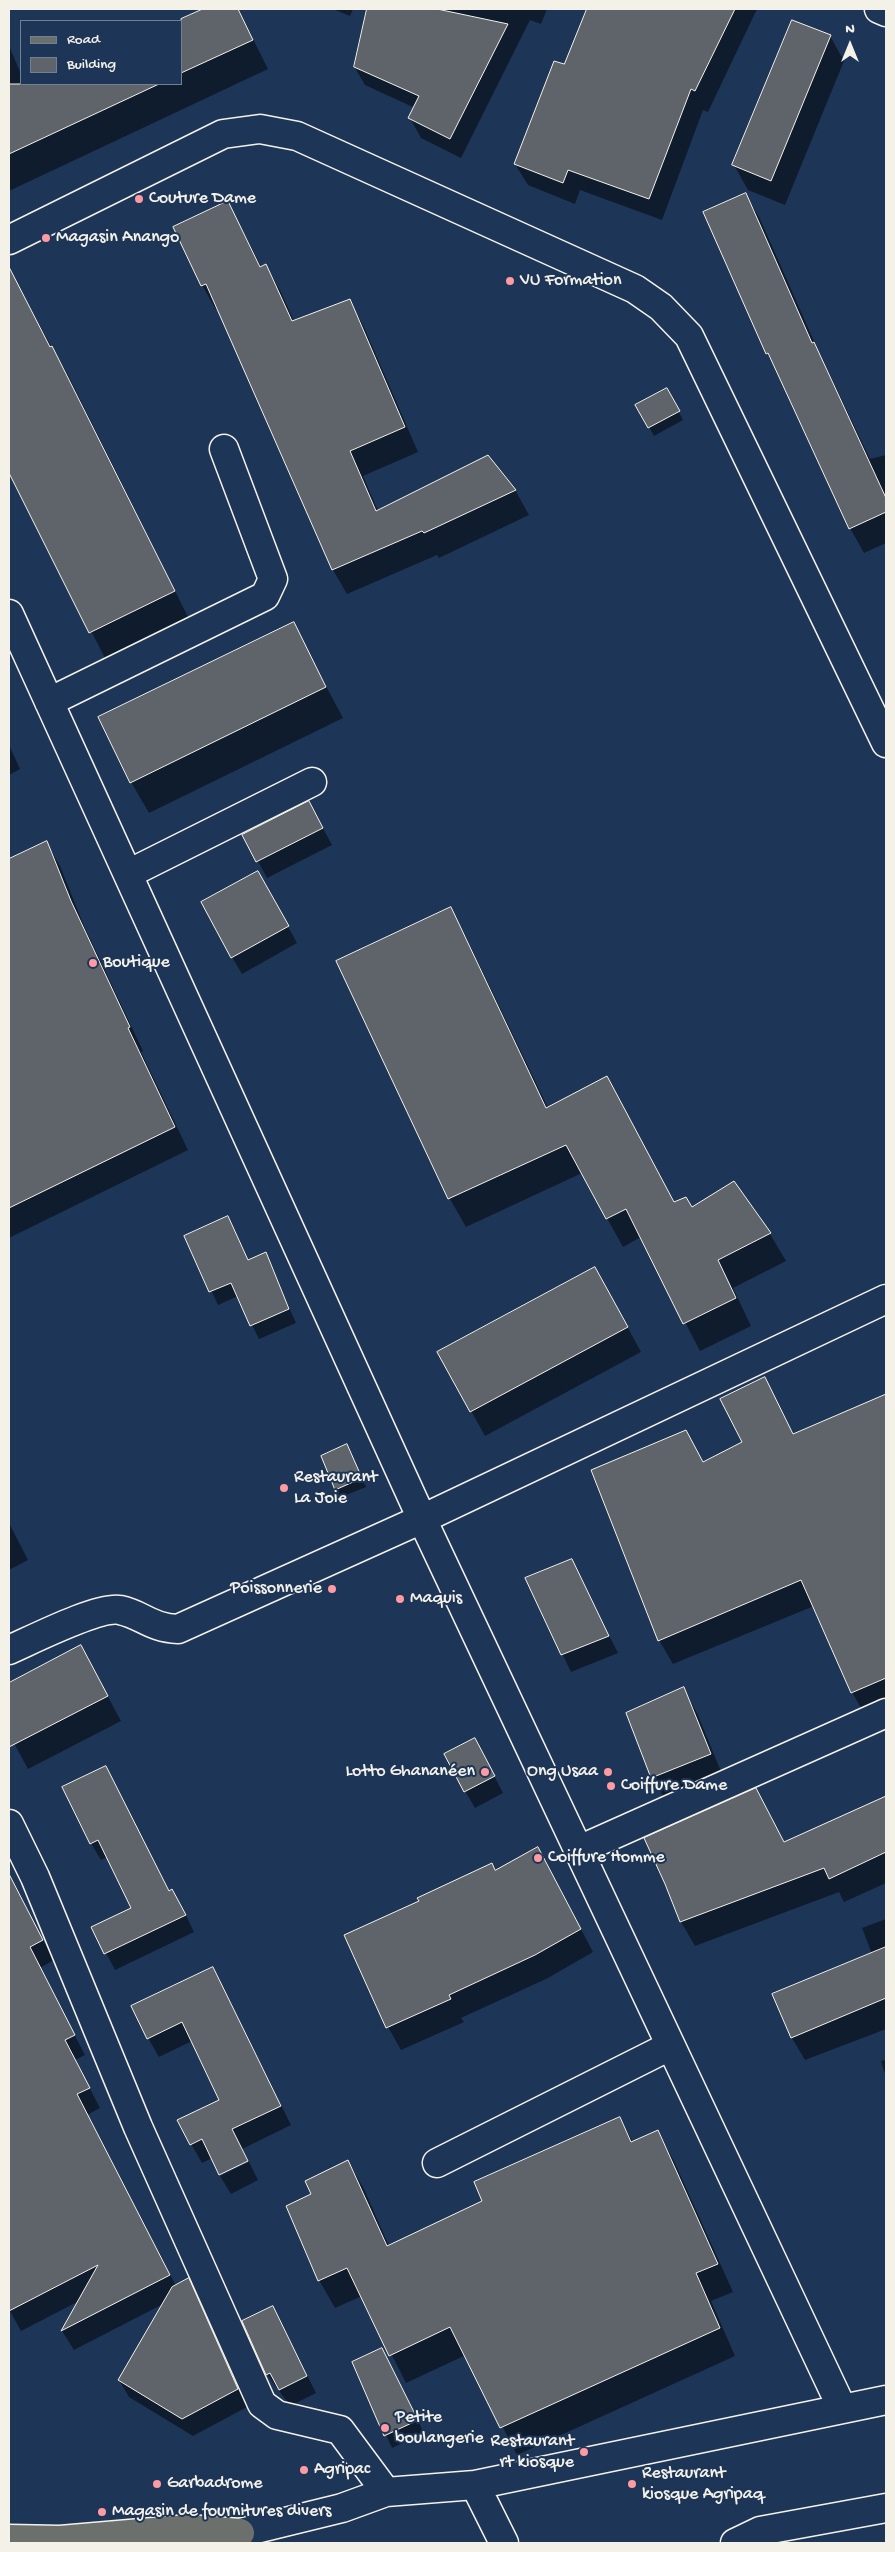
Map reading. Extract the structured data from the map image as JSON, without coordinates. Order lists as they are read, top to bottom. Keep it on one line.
{"places":["Couture Dame","Magasin Anango","VU Formation","Boutique","Restaurant La Joie","Poissonnerie","Maquis","Lotto Ghananéen","Ong Usaa","Coiffure Dame","Coiffure Homme","Petite boulangerie","Restaurant rt kiosque","Agripac","Garbadrome","Restaurant kiosque Agripaq","Magasin de fournitures divers"],"legend":["Road","Building"],"north":"top"}
